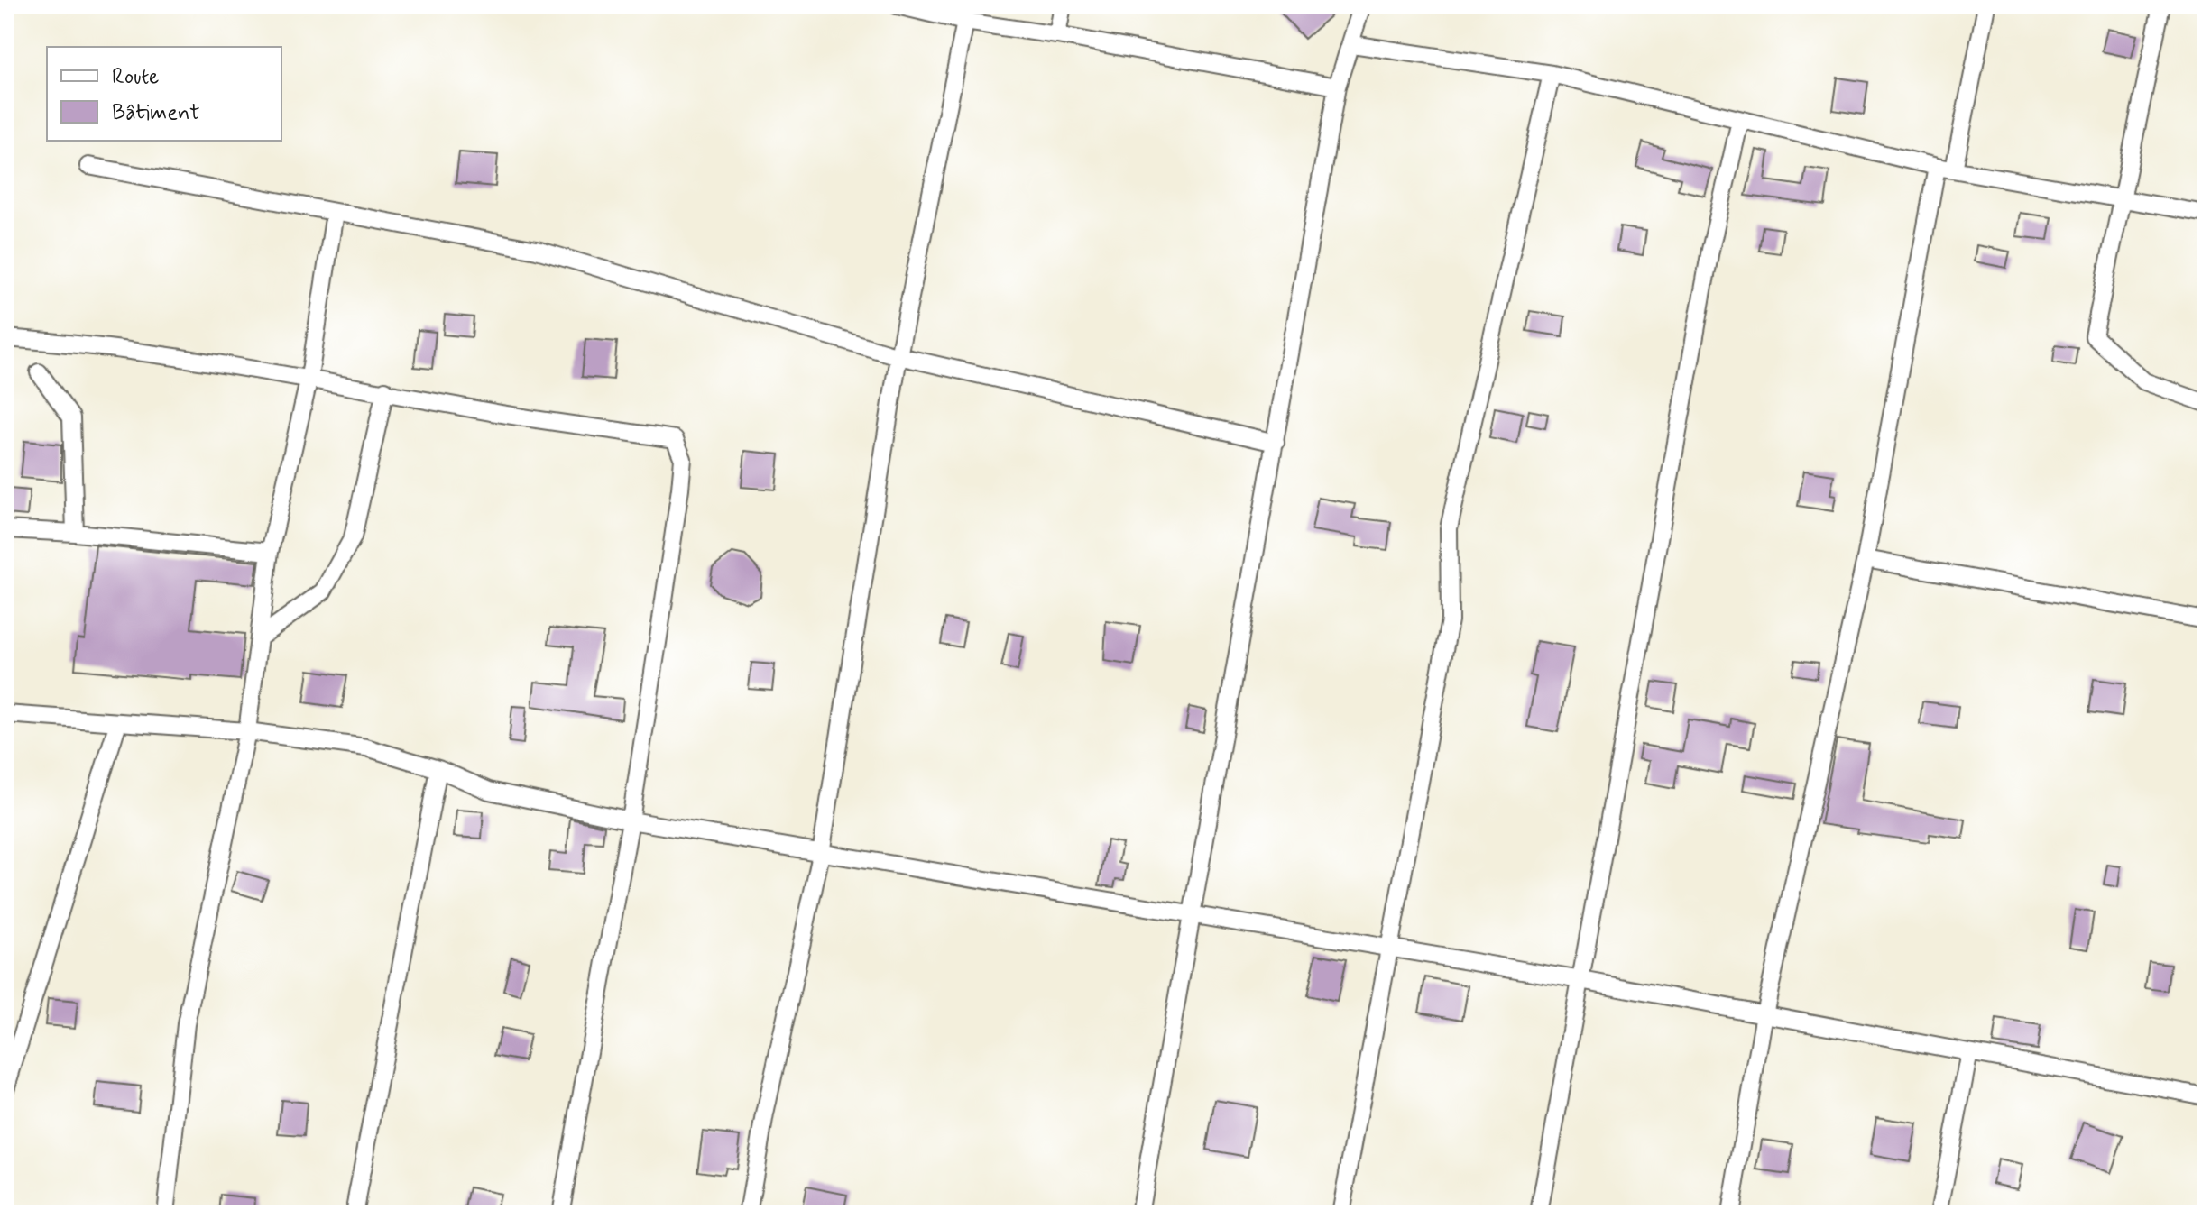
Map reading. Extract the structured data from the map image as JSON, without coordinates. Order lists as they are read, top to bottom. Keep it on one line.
{"legend":["Route","Bâtiment"]}
